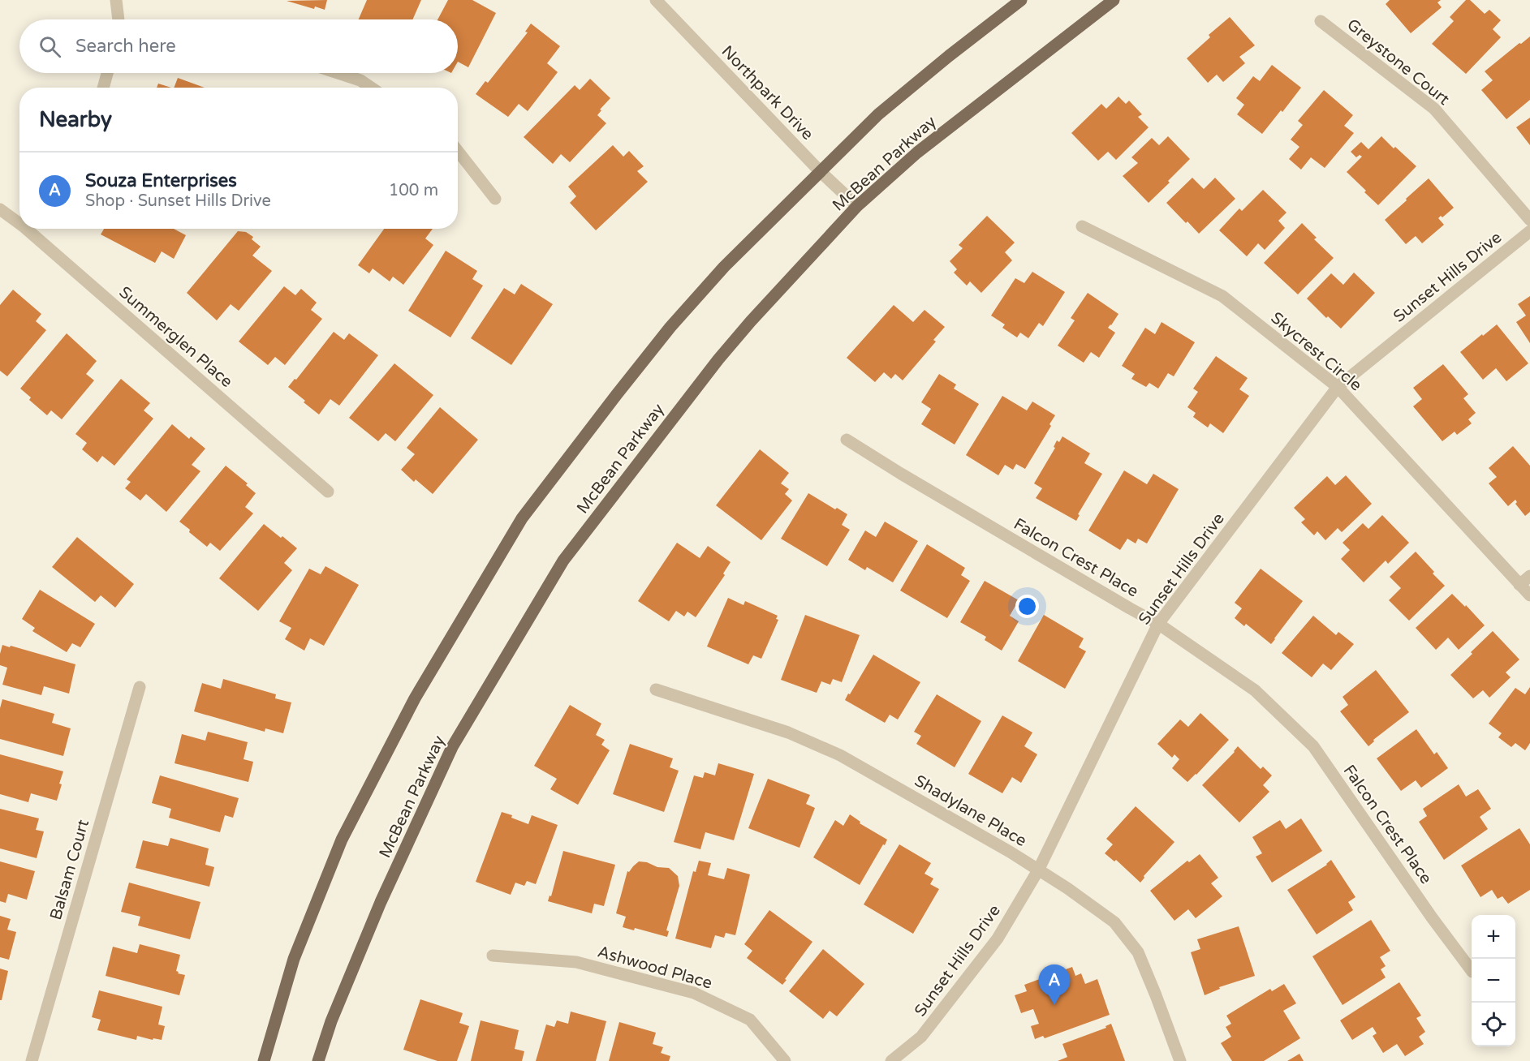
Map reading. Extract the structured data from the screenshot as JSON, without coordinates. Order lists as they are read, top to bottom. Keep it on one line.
{"streets":{"main road":["McBean Parkway"],"street":["Greystone Court","Northpark Drive","Sunset Hills Drive","Summerglen Place","Skycrest Circle","Falcon Crest Place","Shadylane Place","Balsam Court","Ashwood Place"]},"crossings":[["Northpark Drive","McBean Parkway"],["Sunset Hills Drive","Skycrest Circle"],["Sunset Hills Drive","Falcon Crest Place"],["Sunset Hills Drive","Shadylane Place"]],"page":{"search":"Search here","heading":"Nearby","list":[{"mark":"A","name":"Souza Enterprises","note":"Shop · Sunset Hills Drive","value":"100 m"}],"map_buttons":["+","−"],"pins":"A"}}
